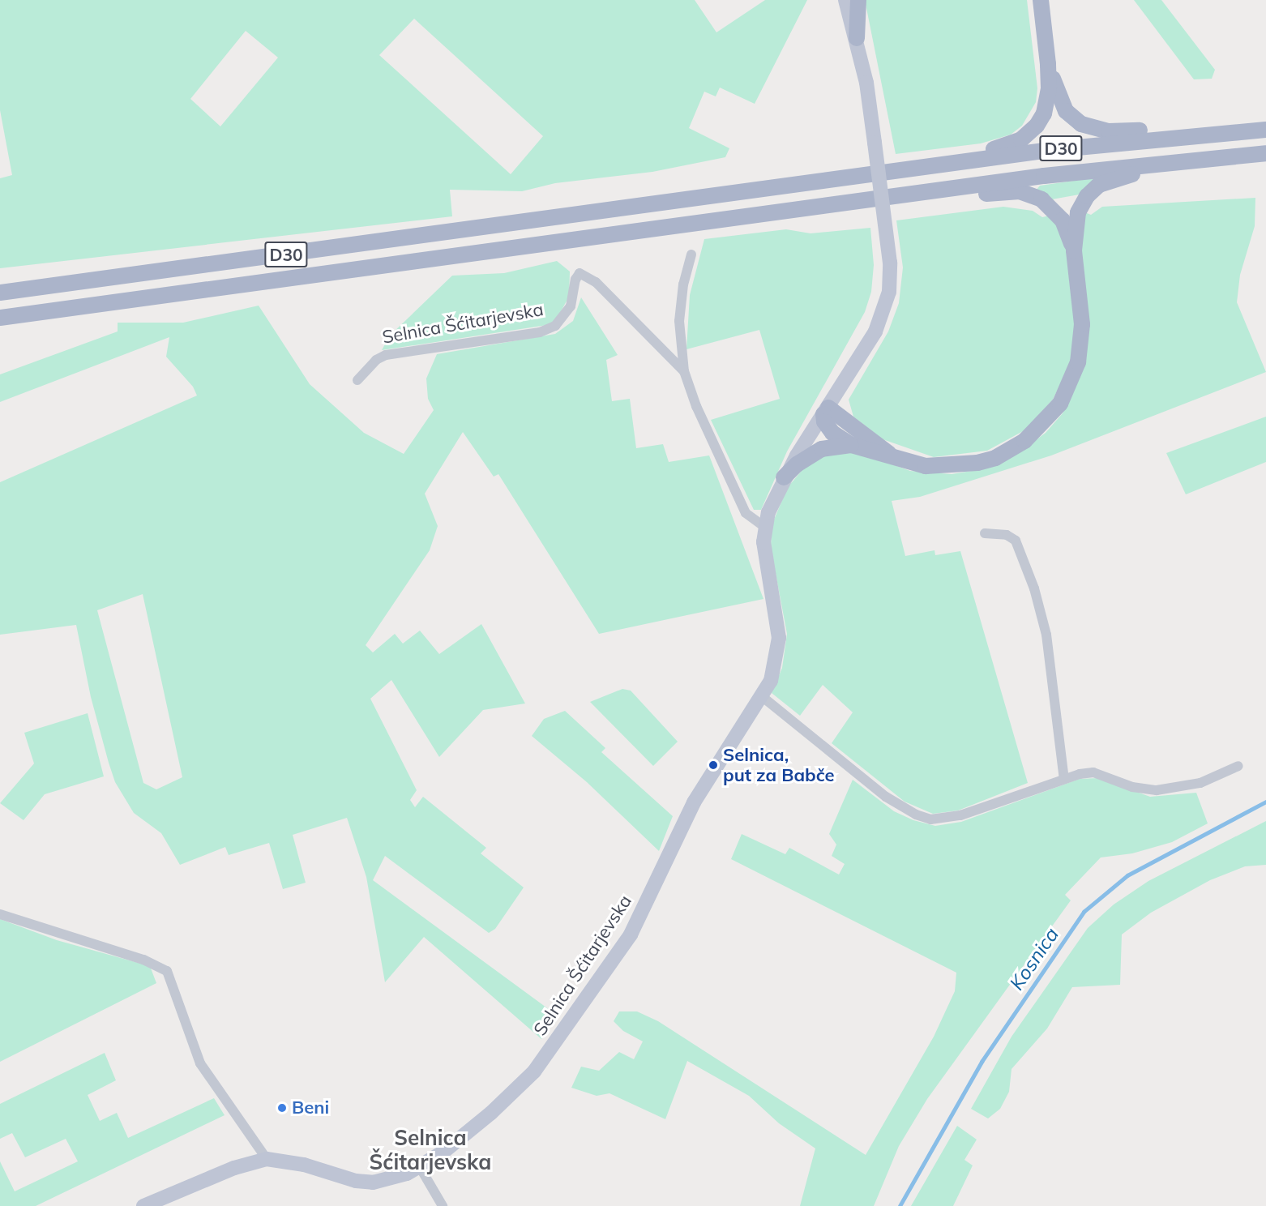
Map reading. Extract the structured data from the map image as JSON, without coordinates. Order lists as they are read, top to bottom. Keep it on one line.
{"streets":{"main road":["D30"],"street":["Selnica Šćitarjevska"]},"districts":["Selnica Šćitarjevska"],"water":["Kosnica"],"places":["Selnica, put za Babče","Beni"]}
